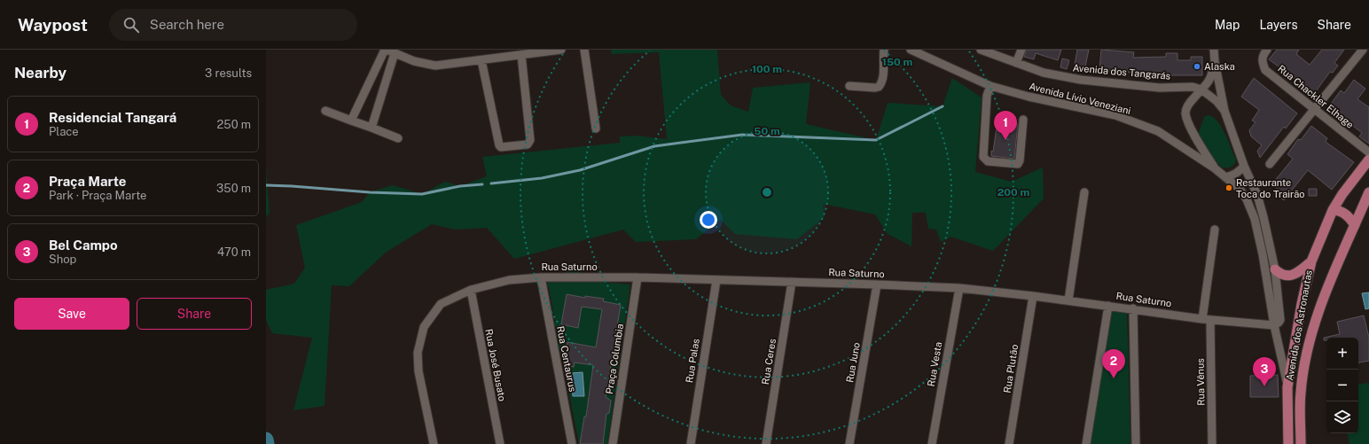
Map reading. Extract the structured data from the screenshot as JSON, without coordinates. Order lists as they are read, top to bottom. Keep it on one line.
{"streets":{"main road":["Avenida dos Astronautas"],"street":["Avenida dos Tangarás","Rua Chackler Elhage","Avenida Lívio Veneziani","Rua Saturno","Rua Centaurus","Praça Columbia","Rua Palas","Rua Ceres","Rua Juno","Rua Vesta","Rua José Busato","Rua Plutão","Rua Vênus"]},"crossings":[["Avenida Lívio Veneziani","Rua Saturno"],["Avenida Lívio Veneziani","Avenida dos Astronautas"],["Rua Saturno","Rua Centaurus"],["Rua Saturno","Praça Columbia"],["Rua Saturno","Rua Palas"],["Rua Saturno","Rua Ceres"],["Rua Saturno","Rua Juno"],["Rua Saturno","Rua Vesta"],["Rua Saturno","Rua José Busato"],["Rua Saturno","Rua Plutão"],["Rua Saturno","Rua Vênus"]],"places":["Alaska","Restaurante Toca do Trairão"],"page":{"header":"Waypost","search":"Search here","nav":["Map","Layers","Share"],"heading":["Nearby","3 results"],"list":[{"mark":"1","name":"Residencial Tangará","note":"Place","value":"250 m"},{"mark":"2","name":"Praça Marte","note":"Park · Praça Marte","value":"350 m"},{"mark":"3","name":"Bel Campo","note":"Shop","value":"470 m"}],"pins":["1","2","3"],"buttons":["Save","Share"],"map_buttons":["+","−"]},"rings":["150 m","100 m","50 m","200 m"]}
